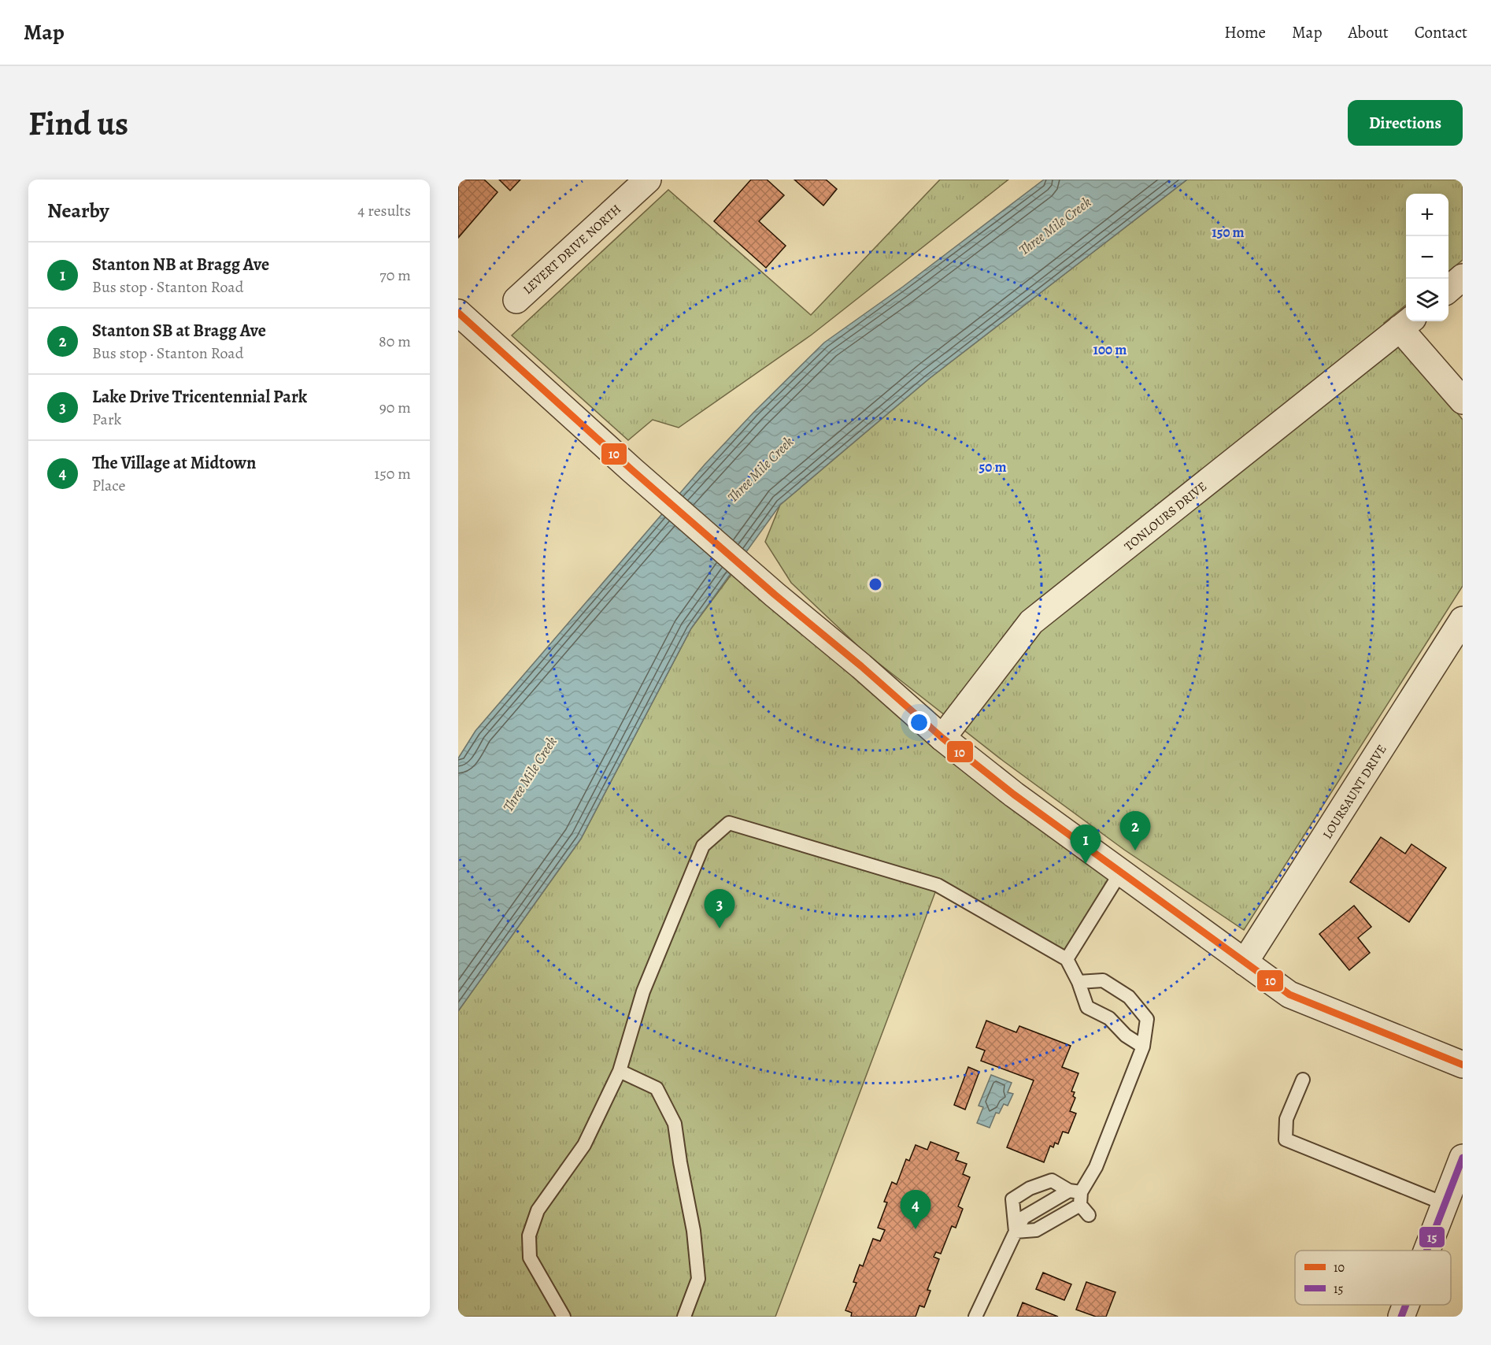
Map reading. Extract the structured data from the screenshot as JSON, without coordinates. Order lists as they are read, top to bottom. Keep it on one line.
{"streets":{"street":["LEVERT DRIVE NORTH","TONLOURS DRIVE","LOURSAUNT DRIVE"]},"water":["Three Mile Creek"],"lines":["transit line 10","transit line 15"],"legend":["10","15"],"page":{"header":"Map","nav":["Home","Map","About","Contact"],"buttons":"Directions","title":"Find us","heading":["Nearby","4 results"],"map_buttons":["+","−"],"list":[{"mark":"1","name":"Stanton NB at Bragg Ave","note":"Bus stop · Stanton Road","value":"70 m"},{"mark":"2","name":"Stanton SB at Bragg Ave","note":"Bus stop · Stanton Road","value":"80 m"},{"mark":"3","name":"Lake Drive Tricentennial Park","note":"Park","value":"90 m"},{"mark":"4","name":"The Village at Midtown","note":"Place","value":"150 m"}],"pins":["2","1","3","4"]},"rings":["150 m","100 m","50 m"]}
